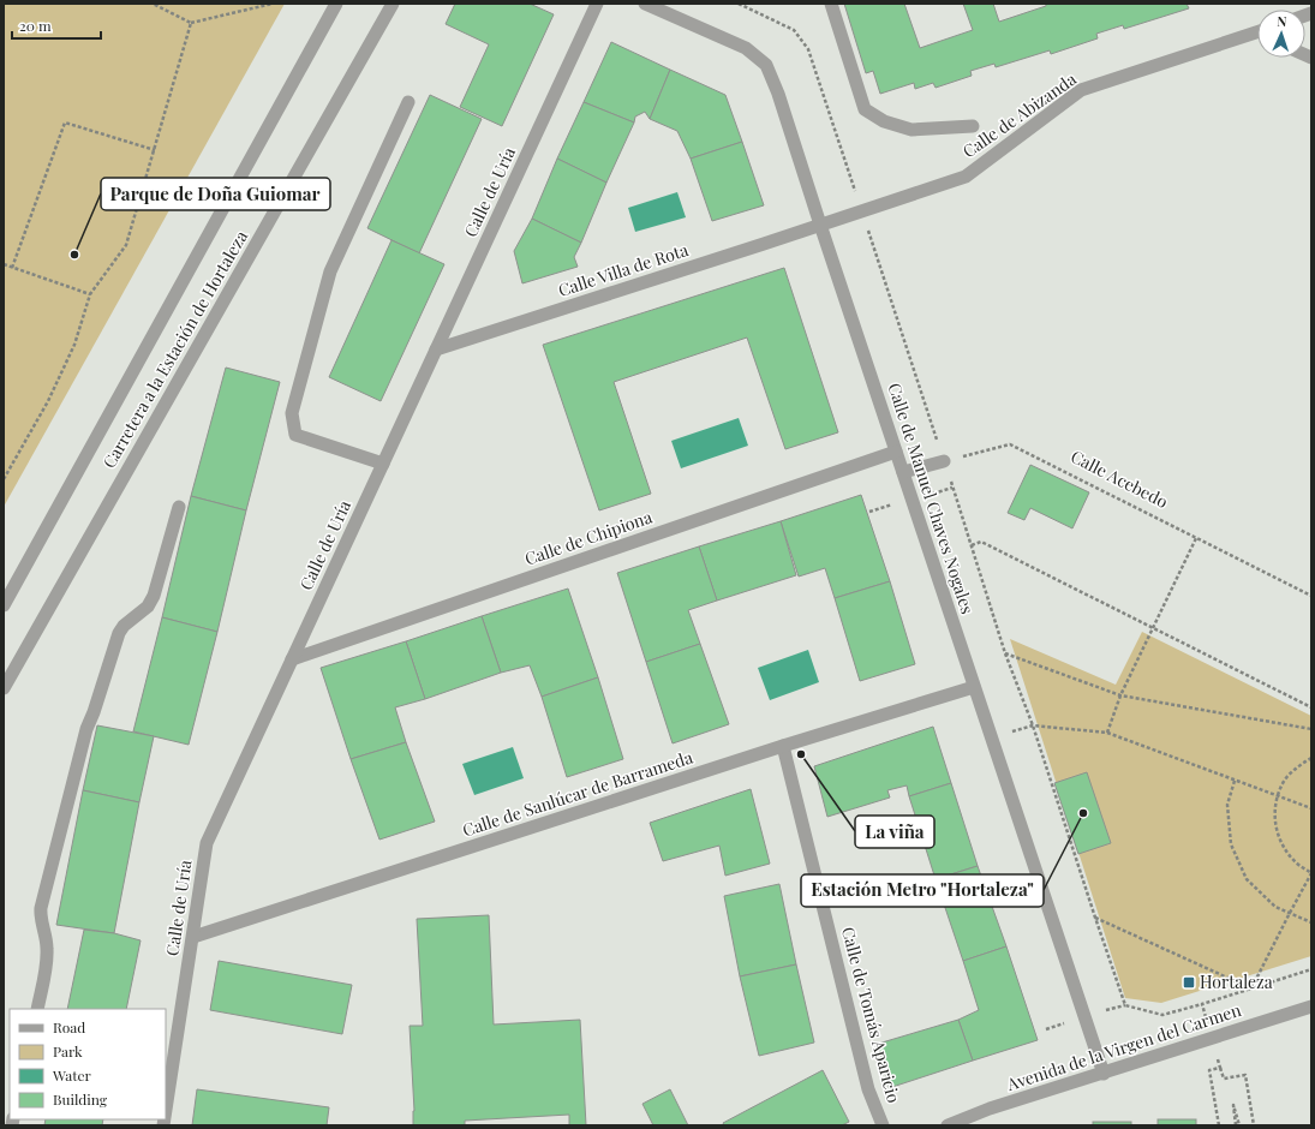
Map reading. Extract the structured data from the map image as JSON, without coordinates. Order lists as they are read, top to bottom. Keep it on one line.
{"streets":{"street":["Calle de Abizanda","Calle de Uría","Calle Villa de Rota","Carretera a la Estación de Hortaleza","Calle de Manuel Chaves Nogales","Calle de Chipiona","Calle de Sanlúcar de Barrameda","Calle de Tomás Aparicio","Avenida de la Virgen del Carmen"],"path":["Calle Acebedo"]},"crossings":[["Calle de Abizanda","Calle Villa de Rota"],["Calle de Abizanda","Calle de Manuel Chaves Nogales"],["Calle de Uría","Calle Villa de Rota"],["Calle de Uría","Calle de Chipiona"],["Calle de Uría","Calle de Sanlúcar de Barrameda"],["Calle Villa de Rota","Calle de Manuel Chaves Nogales"],["Calle de Manuel Chaves Nogales","Calle de Chipiona"],["Calle de Manuel Chaves Nogales","Calle de Sanlúcar de Barrameda"],["Calle de Manuel Chaves Nogales","Avenida de la Virgen del Carmen"],["Calle de Sanlúcar de Barrameda","Calle de Tomás Aparicio"]],"places":{"other":["Parque de Doña Guiomar","La viña","Estación Metro \"Hortaleza\""],"transit":["Hortaleza"]},"legend":["Road","Park","Water","Building"],"scale_bar":"20 m","north":"top"}
